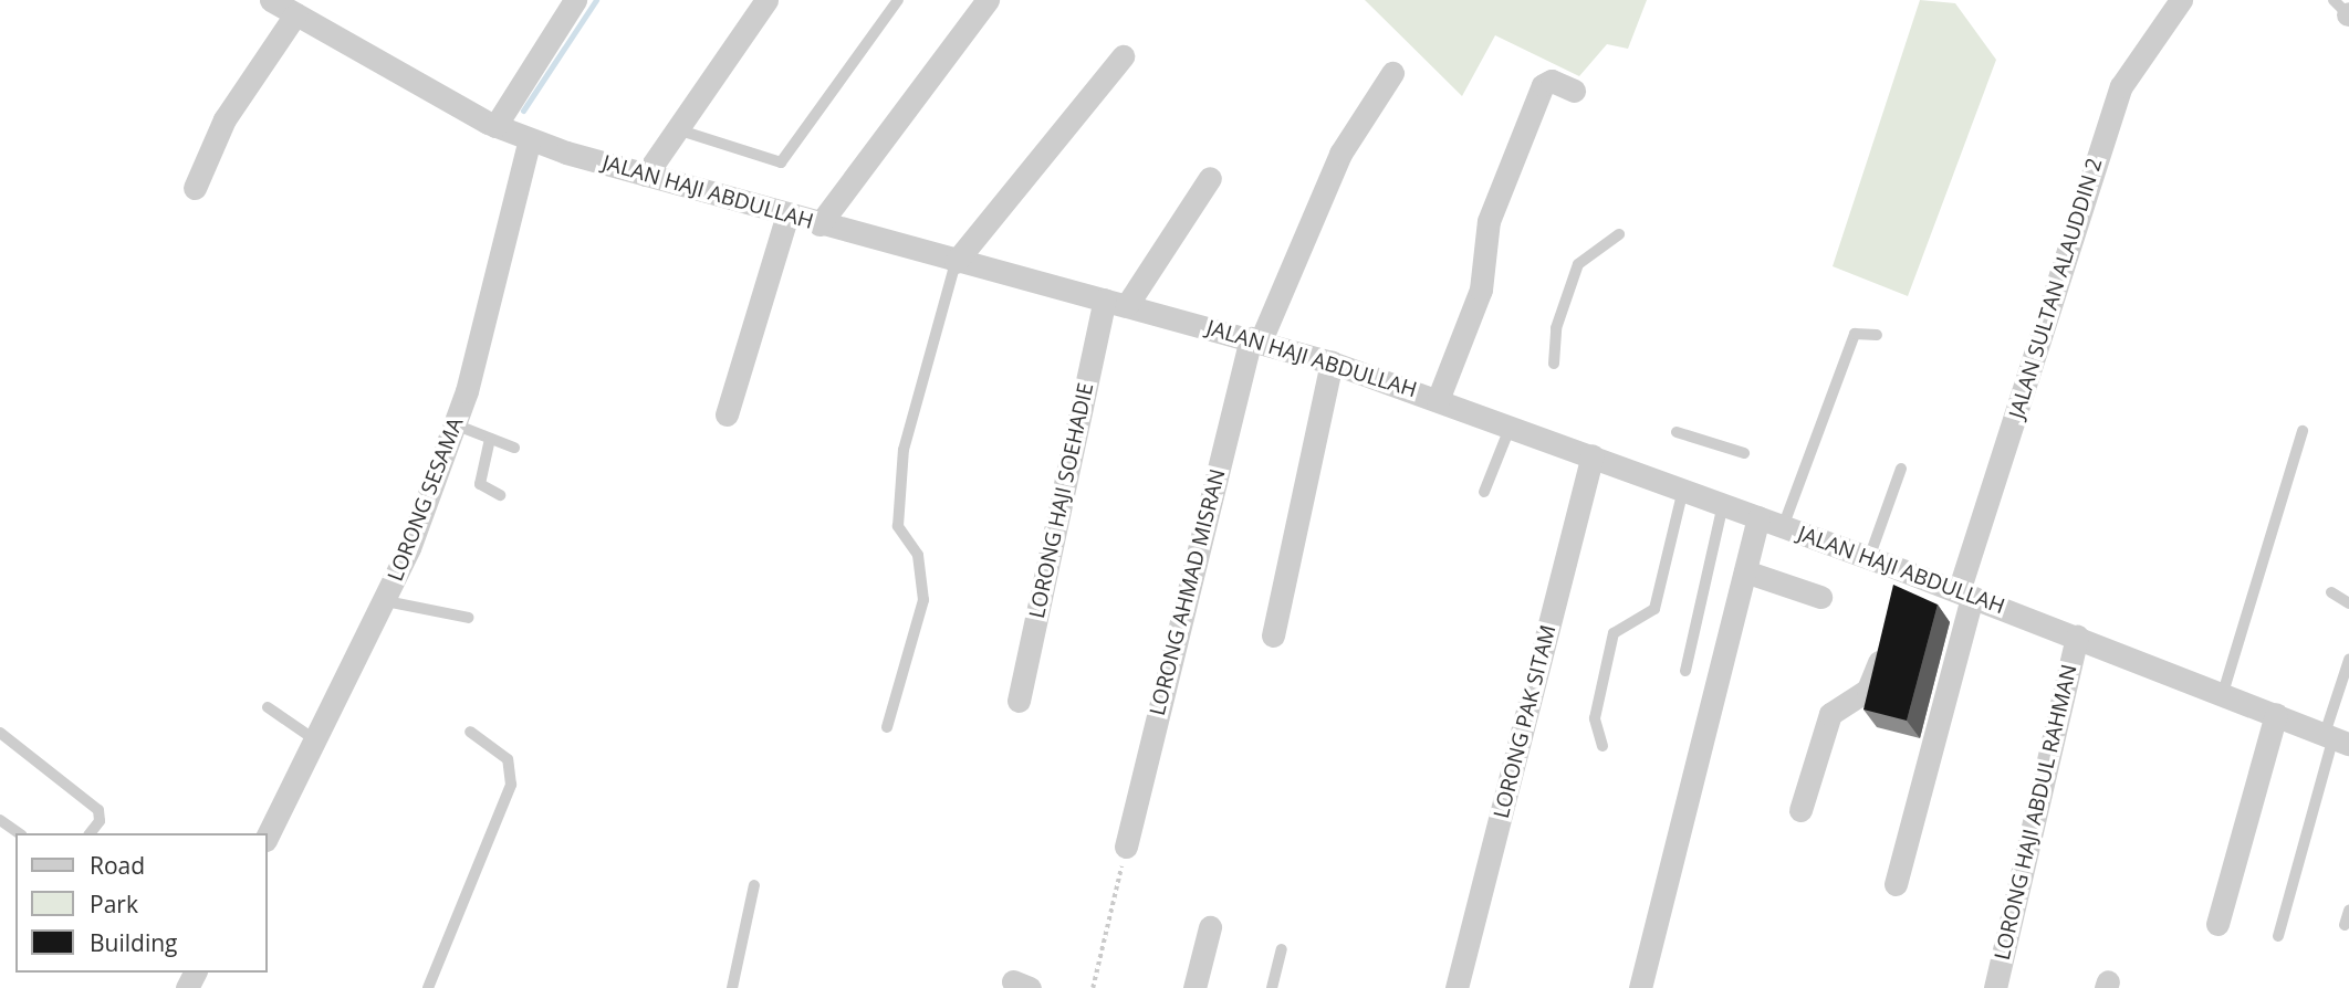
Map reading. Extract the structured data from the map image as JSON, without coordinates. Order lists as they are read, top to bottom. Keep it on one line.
{"streets":{"street":["JALAN HAJI ABDULLAH","JALAN SULTAN ALAUDDIN 2","LORONG SESAMA","LORONG HAJI SOEHADIE","LORONG AHMAD MISRAN","LORONG PAK SITAM","LORONG HAJI ABDUL RAHMAN"]},"crossings":[["JALAN HAJI ABDULLAH","JALAN SULTAN ALAUDDIN 2"],["JALAN HAJI ABDULLAH","LORONG SESAMA"],["JALAN HAJI ABDULLAH","LORONG HAJI SOEHADIE"],["JALAN HAJI ABDULLAH","LORONG AHMAD MISRAN"],["JALAN HAJI ABDULLAH","LORONG PAK SITAM"],["JALAN HAJI ABDULLAH","LORONG HAJI ABDUL RAHMAN"]],"legend":["Road","Park","Building"]}
